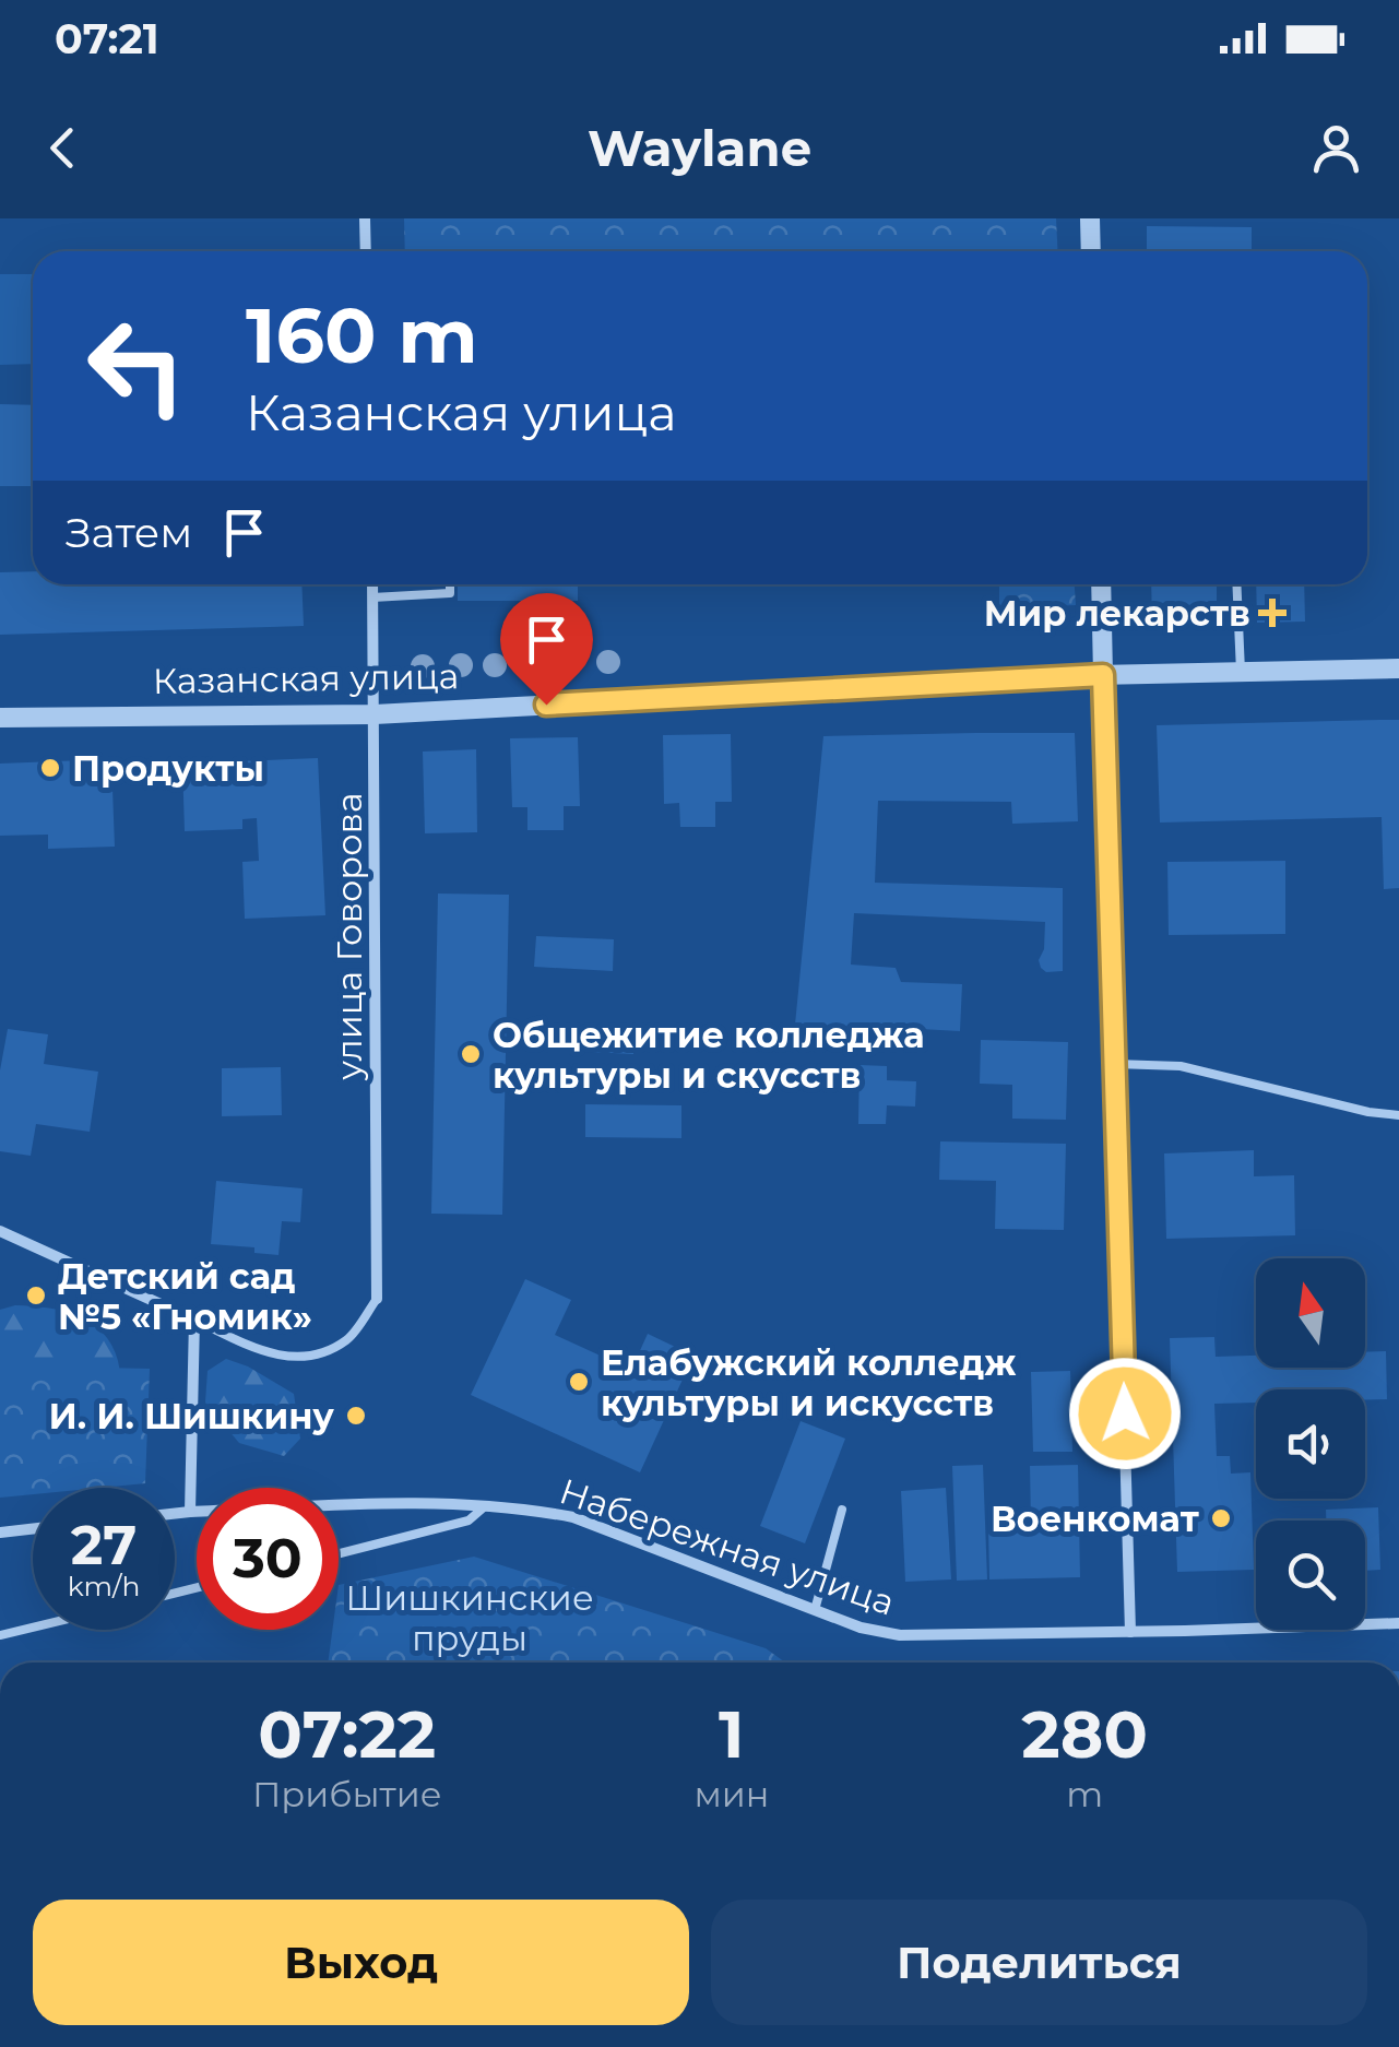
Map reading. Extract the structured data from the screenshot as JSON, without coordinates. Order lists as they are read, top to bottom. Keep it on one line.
{"streets":{"street":["Казанская улица","улица Говорова","Набережная улица"]},"crossings":[["Казанская улица","улица Говорова"]],"parks":["Шишкинские пруды"],"places":{"health":["Мир лекарств"],"other":["Продукты","Общежитие колледжа культуры и скусств","Детский сад №5 «Гномик»","Елабужский колледж культуры и искусств","И. И. Шишкину","Военкомат"]},"north":"top","page":{"status":"07:21","header":"Waylane","turn":["160 m","Казанская улица"],"then":"Затем","speed":"27 km/h","limit":"30","eta":["07:22","Прибытие","1","мин","280","m"],"buttons":["Выход","Поделиться"]}}
